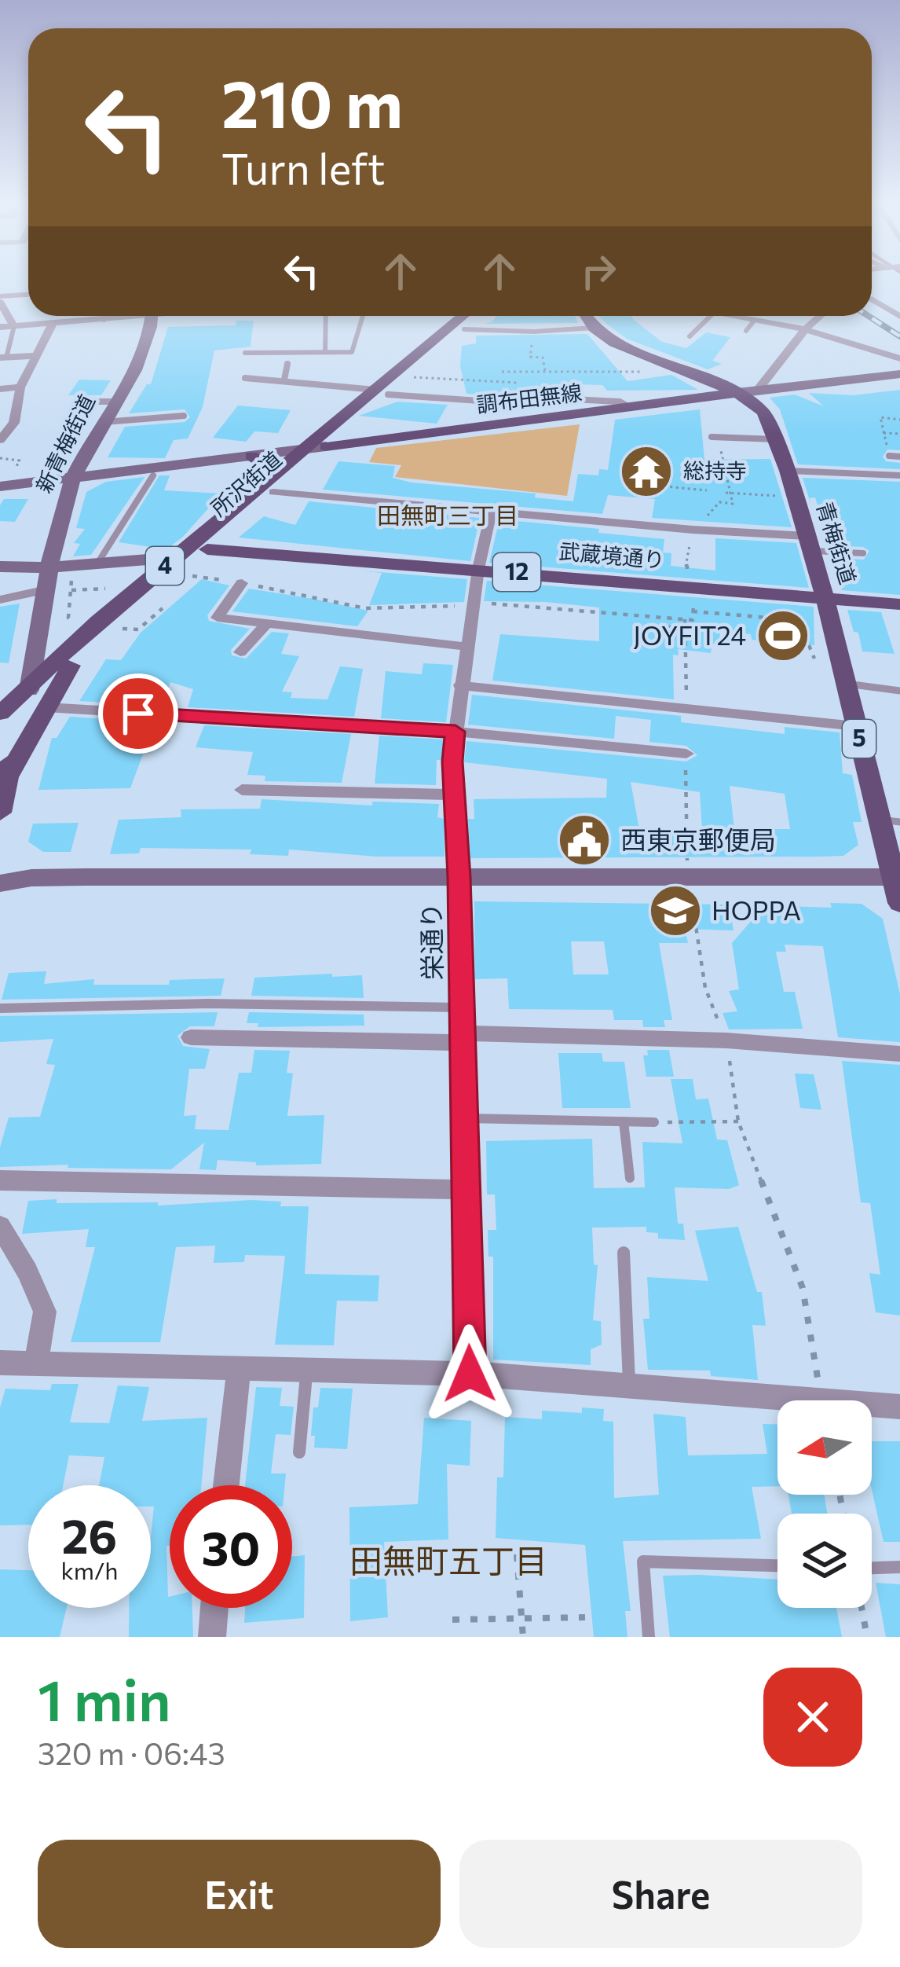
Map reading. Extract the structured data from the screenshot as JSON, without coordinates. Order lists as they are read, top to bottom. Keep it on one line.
{"streets":{"main road":["調布田無線","新青梅街道","所沢街道","青梅街道","武蔵境通り","4","12","5"],"street":["栄通り"]},"crossings":[["調布田無線","所沢街道"],["調布田無線","青梅街道"],["新青梅街道","所沢街道"],["所沢街道","武蔵境通り"],["青梅街道","武蔵境通り"],["武蔵境通り","栄通り"]],"districts":["田無町三丁目","田無町五丁目"],"places":{"temple":["総持寺"],"sports":["JOYFIT24"],"public building":["西東京郵便局"],"school or university":["HOPPA"]},"north":"left","page":{"turn":["210 m","Turn left"],"speed":"26 km/h","limit":"30","heading":["1 min","320 m · 06:43"],"buttons":["Exit","Share"]}}
